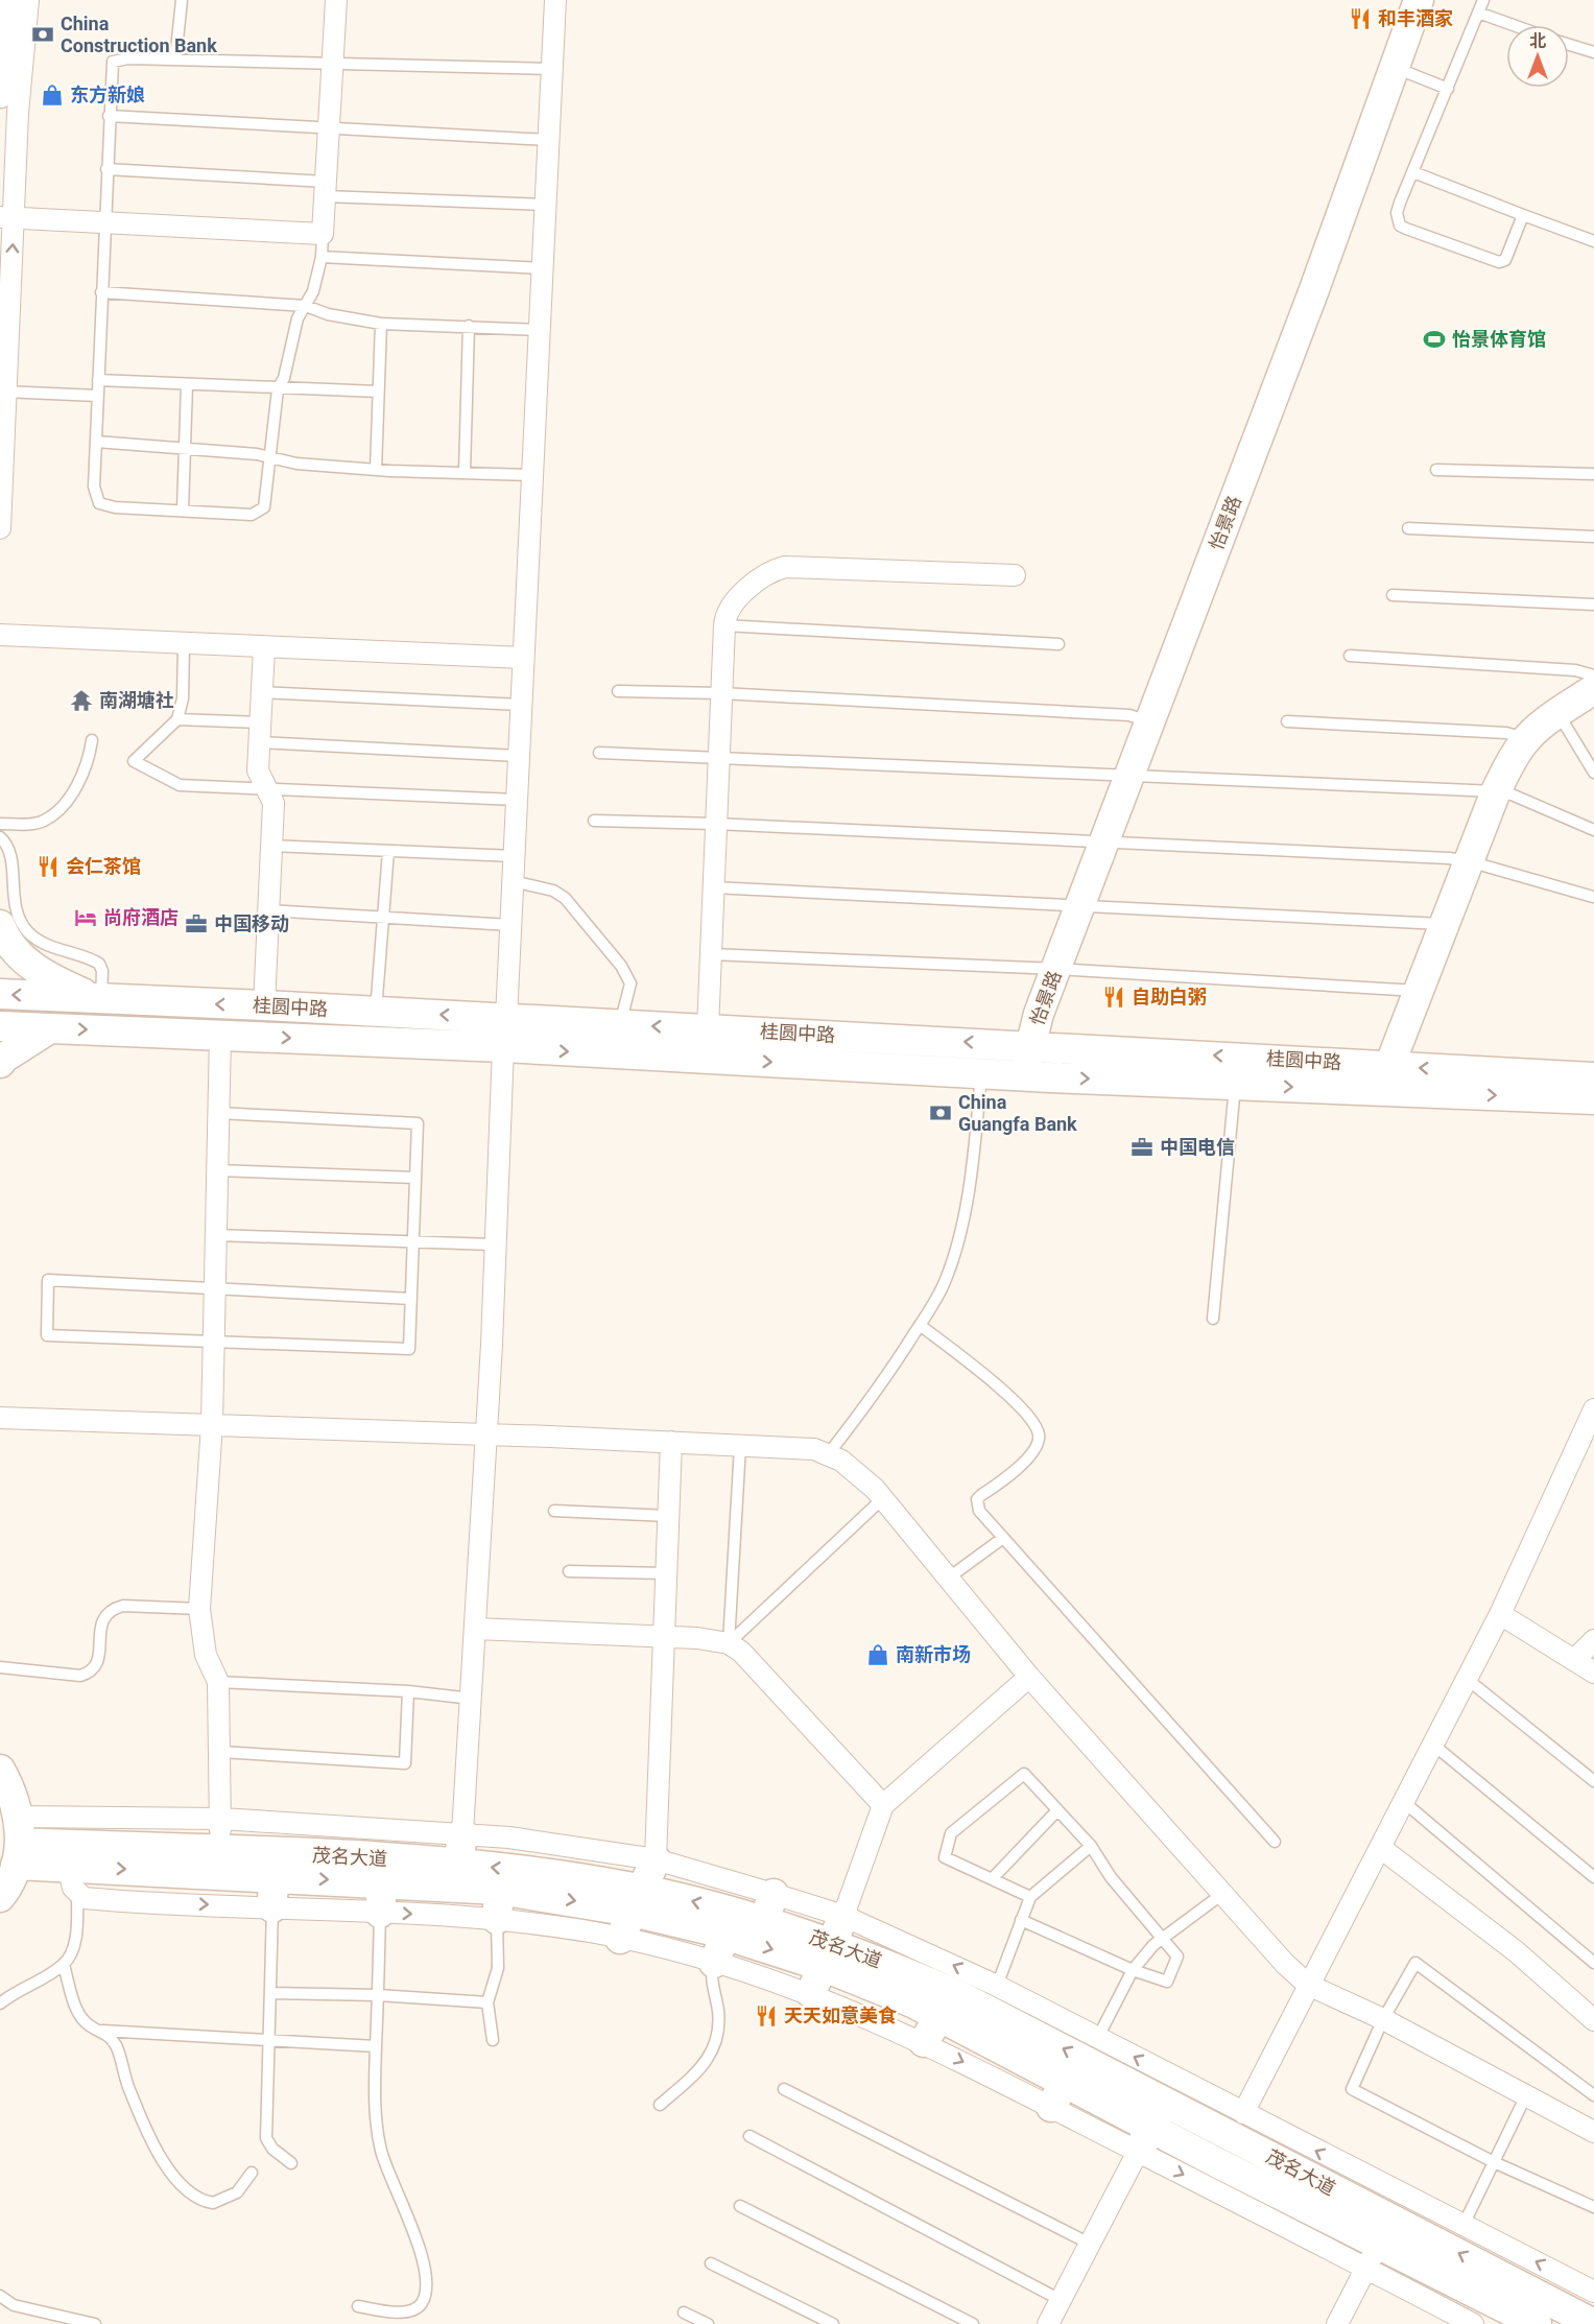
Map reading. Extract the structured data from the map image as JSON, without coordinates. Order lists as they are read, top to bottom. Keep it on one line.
{"streets":{"main road":["怡景路","桂圆中路","茂名大道"]},"crossings":[["怡景路","桂圆中路"]],"places":{"restaurant":["和丰酒家","会仁茶馆","自助白粥","天天如意美食"],"bank":["China Construction Bank","China Guangfa Bank"],"shop":["东方新娘","南新市场"],"sports":["怡景体育馆"],"temple":["南湖塘社"],"hotel":["尚府酒店"],"office":["中国移动","中国电信"]},"north":"top"}
